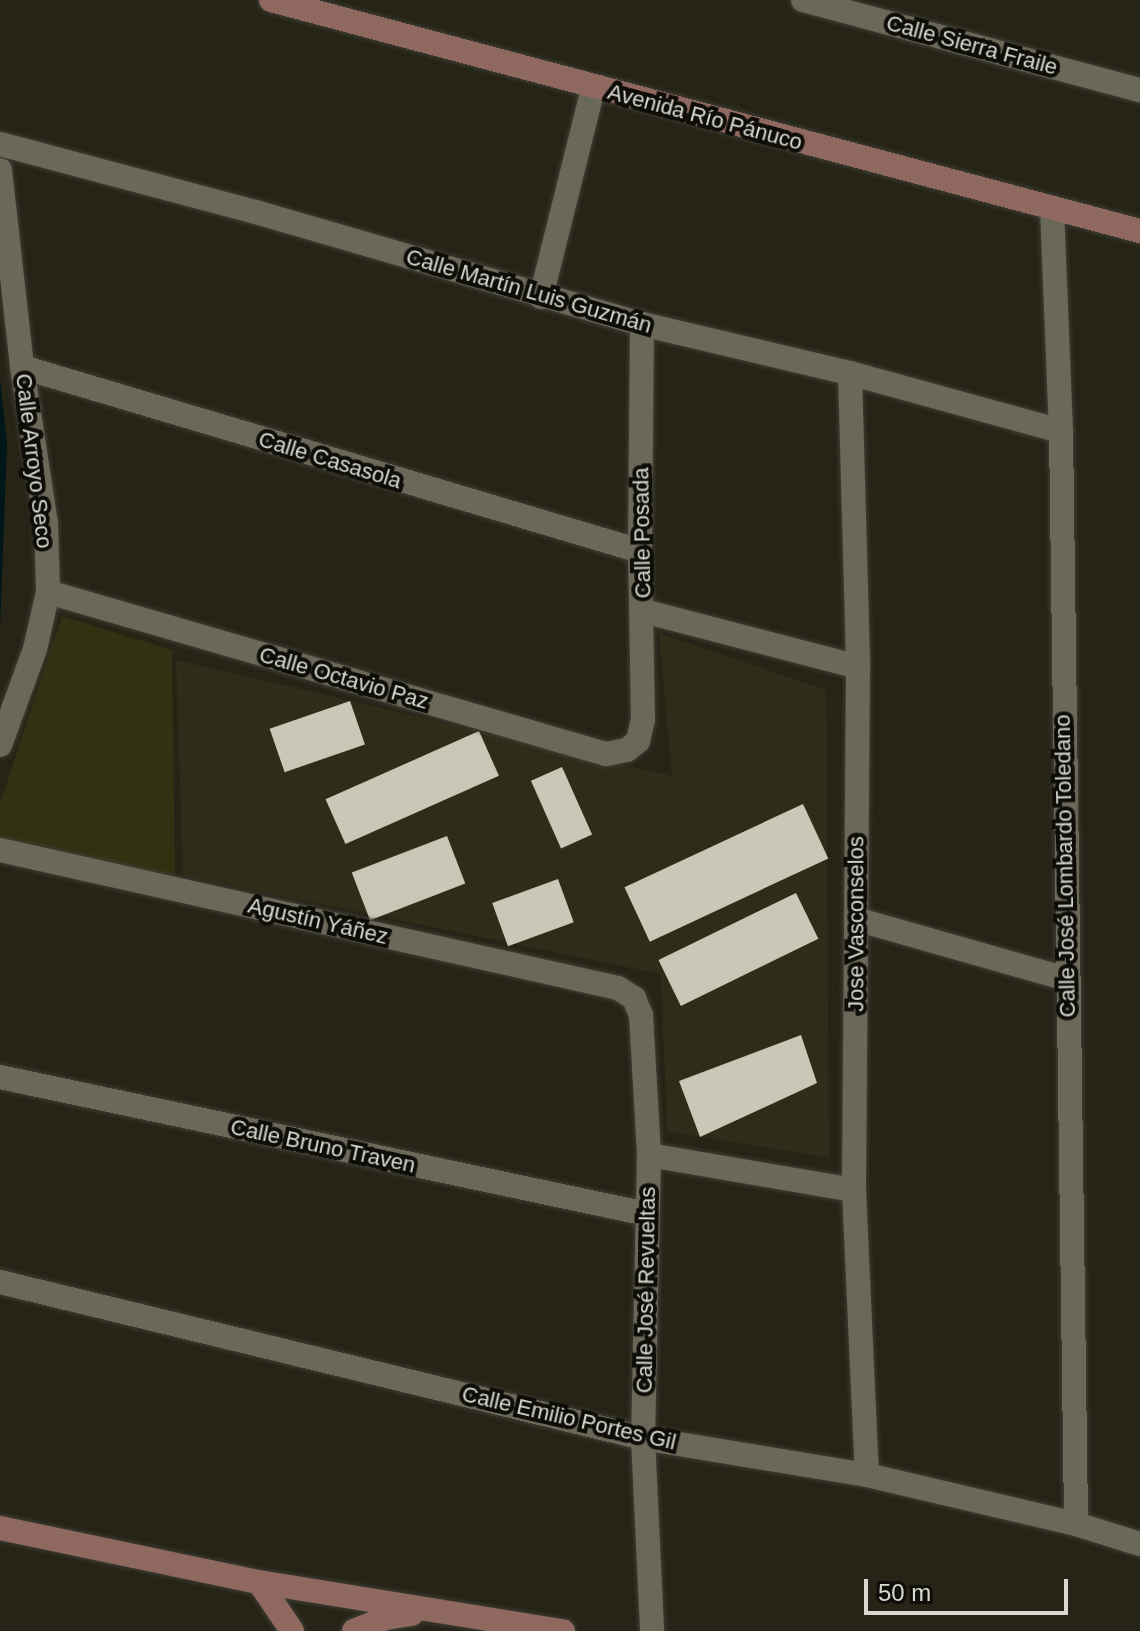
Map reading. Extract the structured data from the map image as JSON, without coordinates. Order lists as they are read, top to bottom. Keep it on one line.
{"streets":{"street":["Calle Sierra Fraile","Avenida Río Pánuco","Calle Martín Luis Guzmán","Calle Casasola","Calle Arroyo Seco","Calle Posada","Calle Octavio Paz","Calle José Lombardo Toledano","Agustín Yáñez","Jose Vasconselos","Calle Bruno Traven","Calle José Revueltas","Calle Emilio Portes Gil"]},"crossings":[["Avenida Río Pánuco","Calle José Lombardo Toledano"],["Calle Martín Luis Guzmán","Calle Posada"],["Calle Martín Luis Guzmán","Calle José Lombardo Toledano"],["Calle Martín Luis Guzmán","Jose Vasconselos"],["Calle Casasola","Calle Arroyo Seco"],["Calle Casasola","Calle Posada"],["Calle Arroyo Seco","Calle Octavio Paz"],["Calle Posada","Calle Octavio Paz"],["Calle José Lombardo Toledano","Calle Emilio Portes Gil"],["Agustín Yáñez","Calle José Revueltas"],["Jose Vasconselos","Calle Emilio Portes Gil"],["Calle Bruno Traven","Calle José Revueltas"],["Calle José Revueltas","Calle Emilio Portes Gil"]],"scale_bar":"50 m"}
